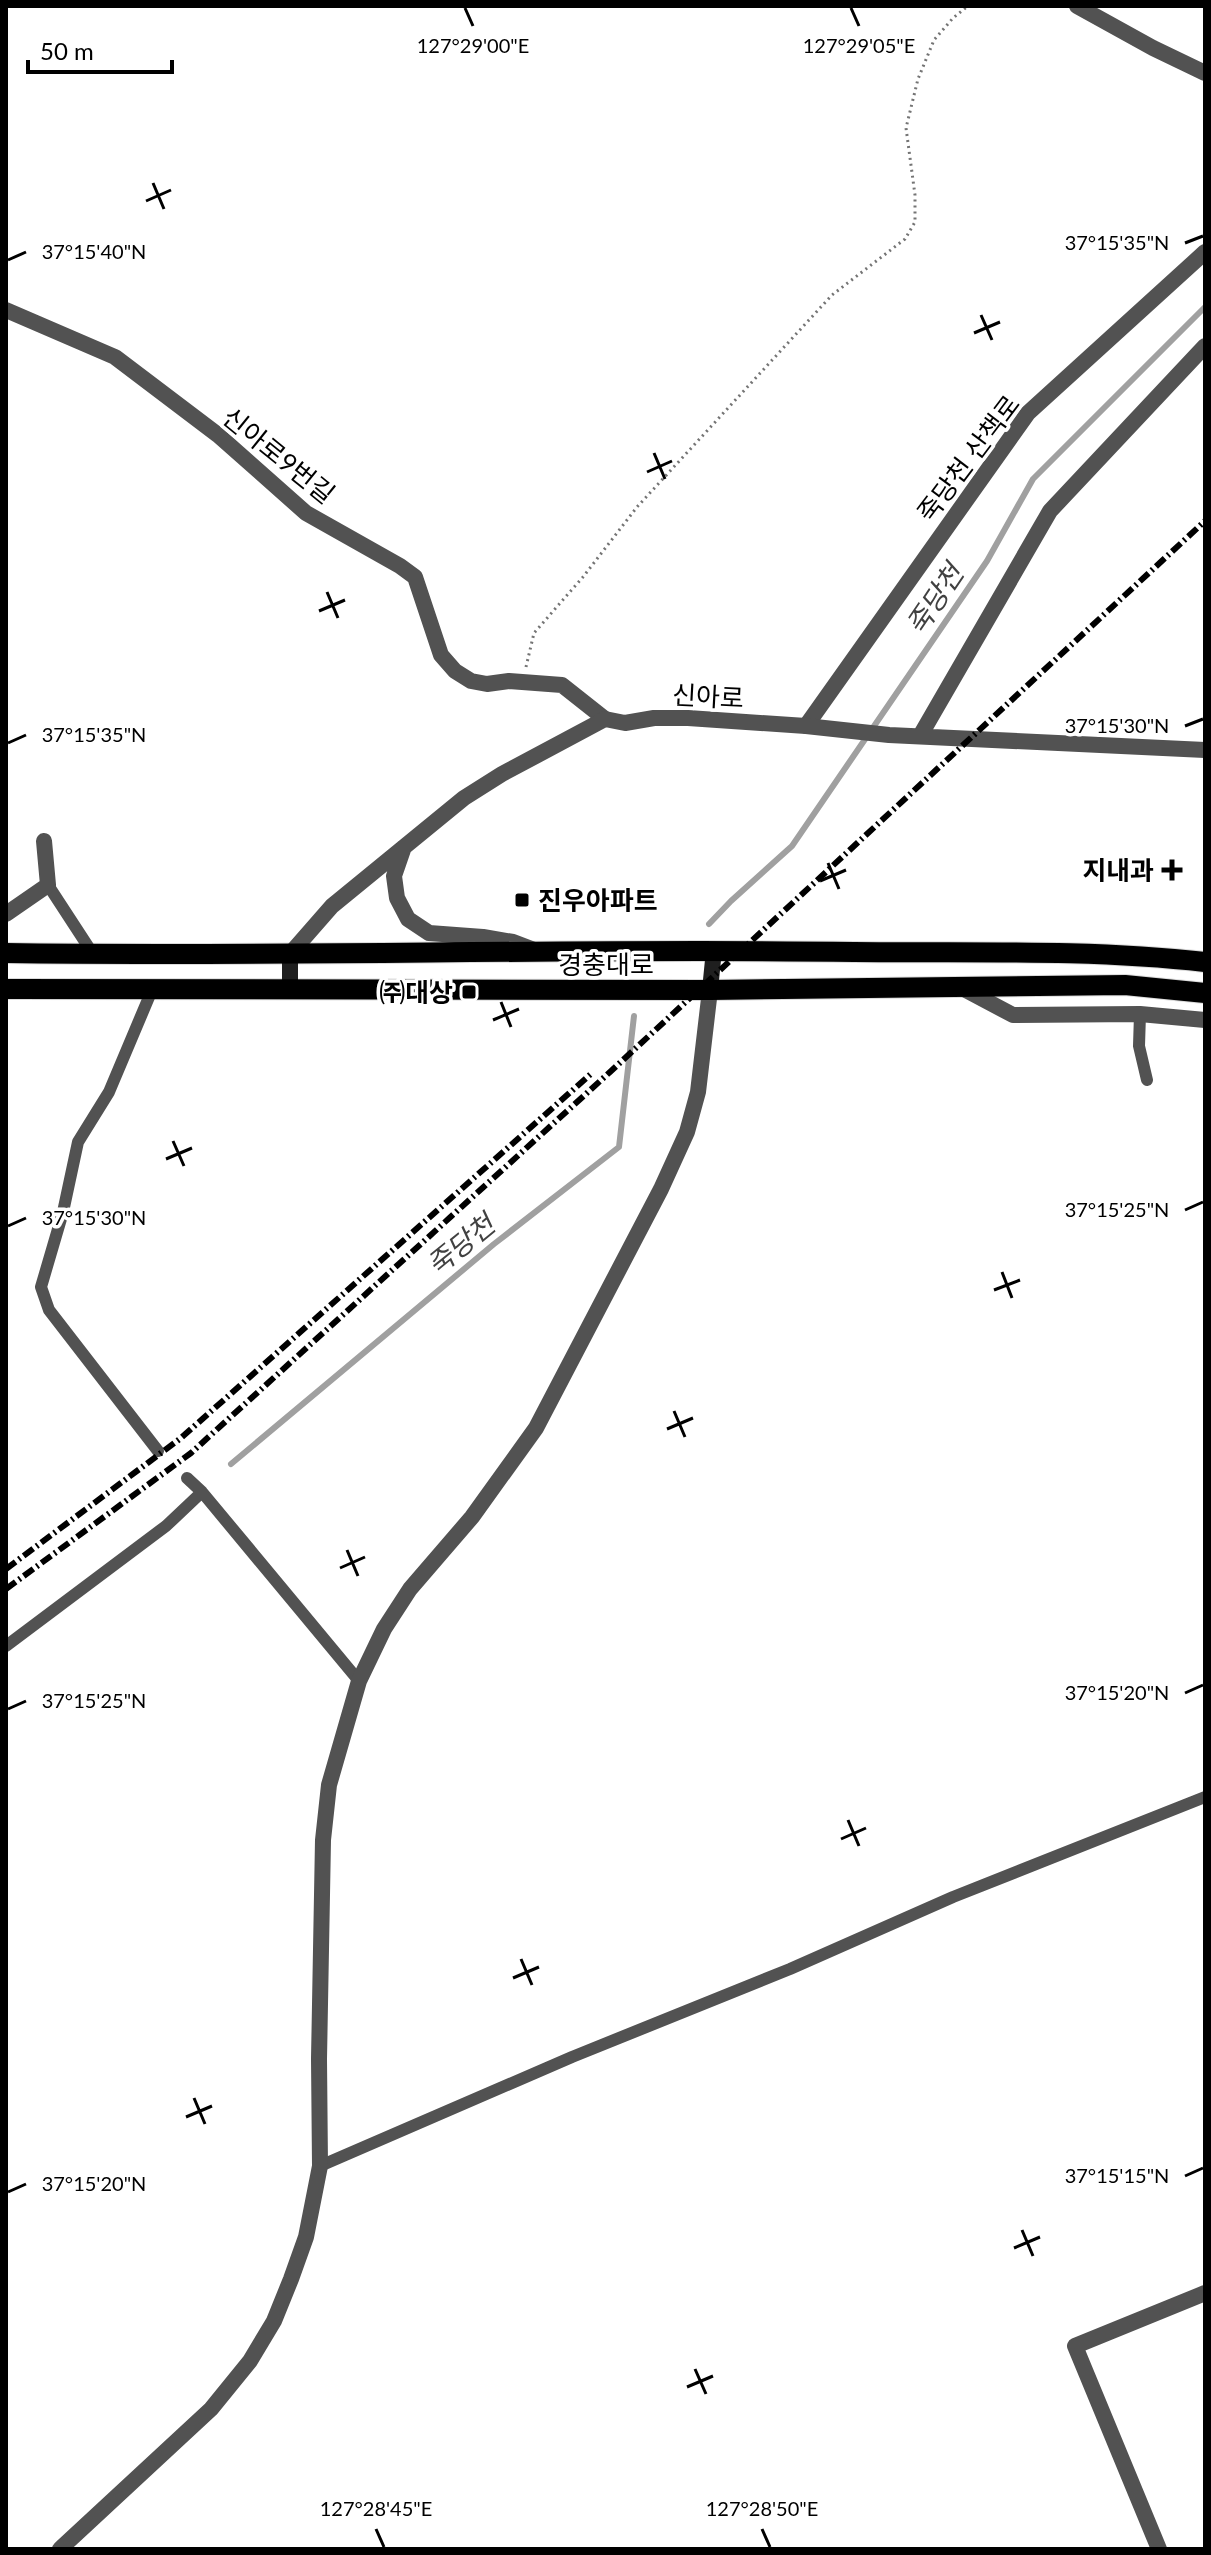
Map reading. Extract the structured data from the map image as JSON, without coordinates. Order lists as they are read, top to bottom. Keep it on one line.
{"streets":{"main road":["경충대로"],"street":["신아로9번길","죽당천 산책로","신아로"]},"crossings":[["신아로9번길","신아로"],["죽당천 산책로","신아로"],["신아로","경충대로"]],"water":["죽당천"],"places":{"health":["지내과"],"transit":["진우아파트","㈜대상"]},"scale_bar":"50 m","coordinates":["127°29'00\"E","127°29'05\"E","37°15'35\"N","37°15'40\"N","37°15'30\"N","37°15'25\"N","37°15'20\"N","37°15'15\"N","127°28'45\"E","127°28'50\"E"]}
